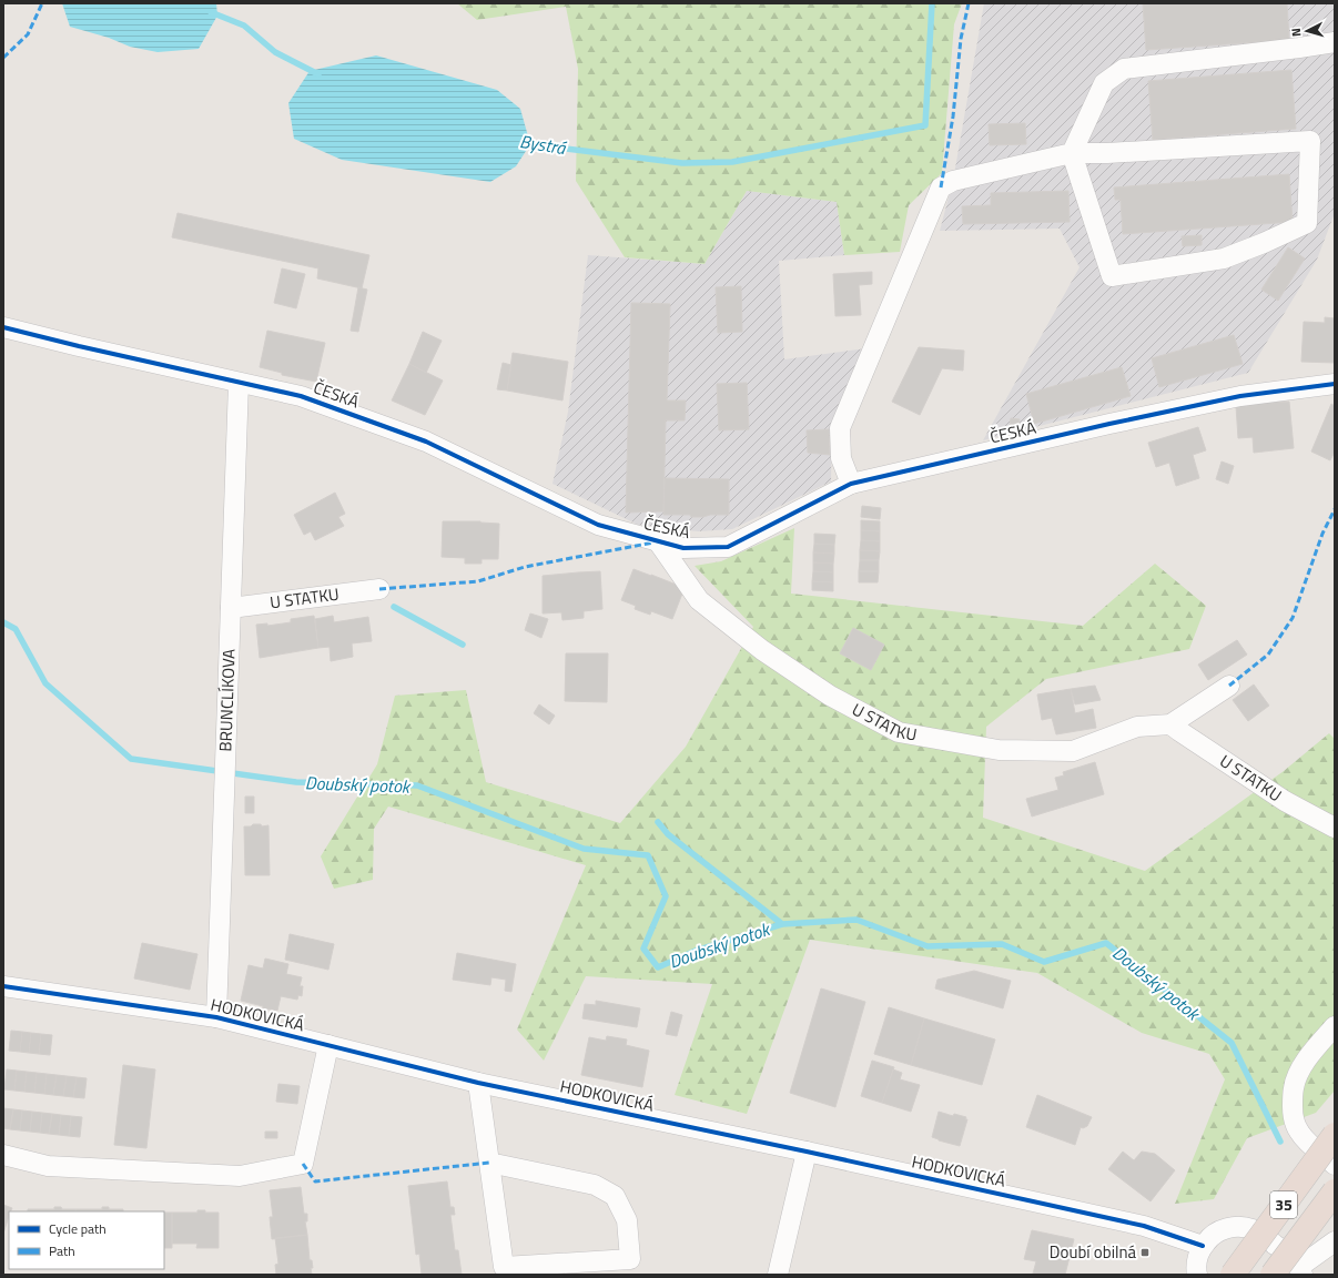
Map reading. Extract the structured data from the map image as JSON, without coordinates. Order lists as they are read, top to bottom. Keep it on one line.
{"streets":{"highway":["35"],"street":["ČESKÁ","U STATKU","BRUNCLÍKOVA","HODKOVICKÁ"]},"crossings":[["ČESKÁ","U STATKU"],["ČESKÁ","BRUNCLÍKOVA"],["U STATKU","BRUNCLÍKOVA"],["BRUNCLÍKOVA","HODKOVICKÁ"]],"water":["Bystrá","Doubský potok"],"places":{"transit":["Doubí obilná"]},"legend":["Cycle path","Path"],"north":"left"}
